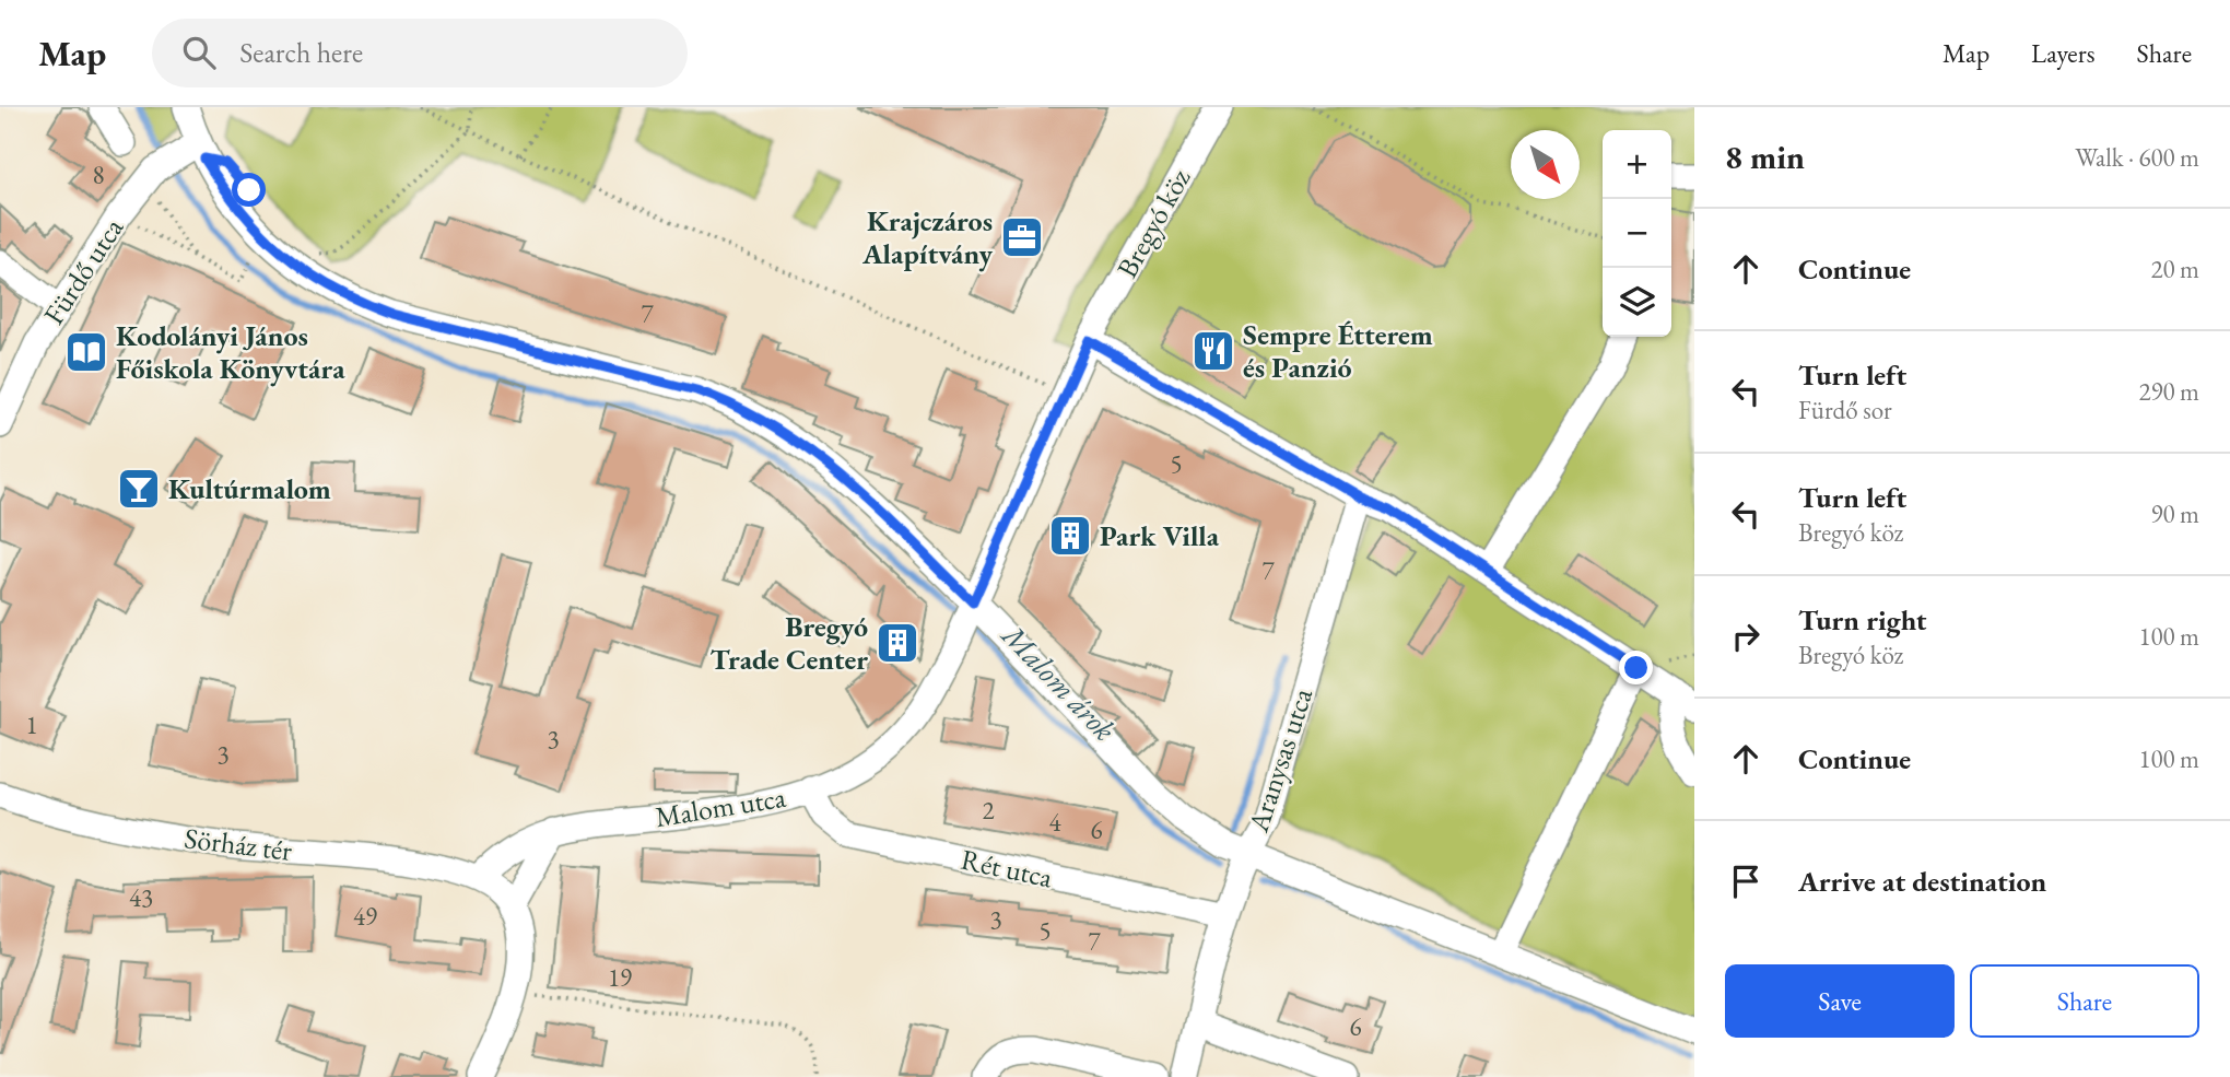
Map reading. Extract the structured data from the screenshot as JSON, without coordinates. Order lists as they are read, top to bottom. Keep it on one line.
{"streets":{"street":["Bregyó köz","Fürdő utca","Aranysas utca","Malom utca","Sörház tér","Rét utca"]},"crossings":[["Bregyó köz","Malom utca"],["Aranysas utca","Rét utca"],["Malom utca","Sörház tér"],["Malom utca","Rét utca"]],"water":["Malom árok"],"places":{"office":["Krajczáros Alapítvány"],"restaurant":["Sempre Étterem és Panzió"],"library":["Kodolányi János Főiskola Könyvtára"],"bar":["Kultúrmalom"],"building":["Park Villa","Bregyó Trade Center"]},"house_numbers":["8","7","5","7","1","3","3","2","4","6","43","49","3","5","7","19","6"],"north":"bottom right","page":{"header":"Map","search":"Search here","nav":["Map","Layers","Share"],"heading":["8 min","Walk · 600 m"],"map_buttons":["+","−"],"list":[["Continue","20 m"],["Turn left","Fürdő sor","290 m"],["Turn left","Bregyó köz","90 m"],["Turn right","Bregyó köz","100 m"],["Continue","100 m"],"Arrive at destination"],"buttons":["Save","Share"]}}
